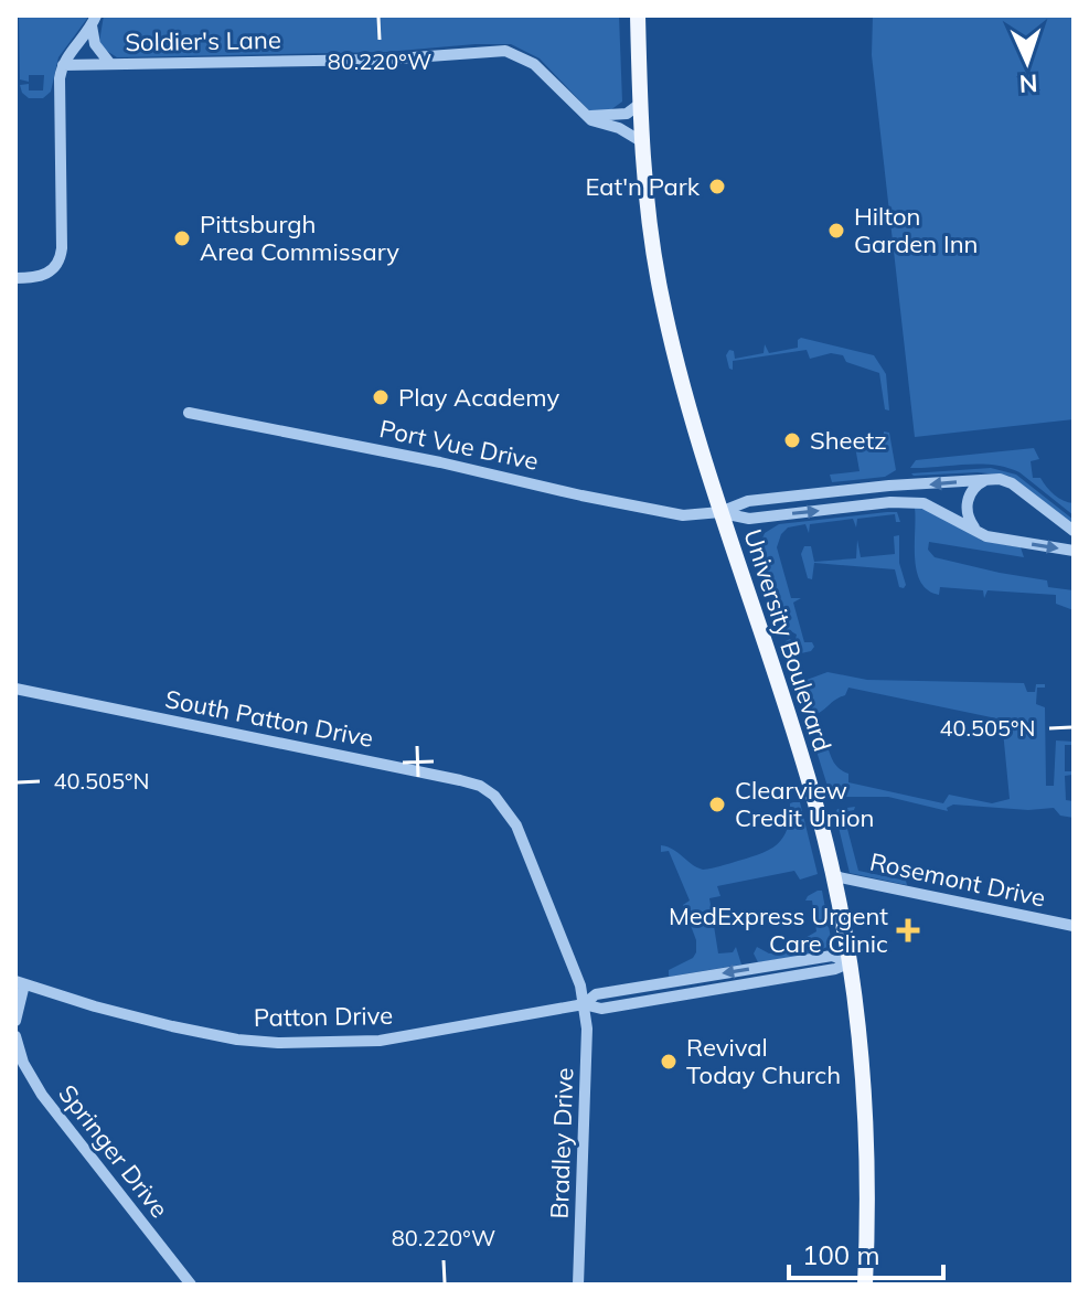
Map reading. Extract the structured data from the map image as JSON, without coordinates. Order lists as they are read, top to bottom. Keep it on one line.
{"streets":{"main road":["University Boulevard"],"street":["Soldier's Lane","Port Vue Drive","South Patton Drive","Rosemont Drive","Patton Drive","Bradley Drive","Springer Drive"]},"crossings":[["Soldier's Lane","University Boulevard"],["Port Vue Drive","University Boulevard"],["University Boulevard","Rosemont Drive"],["University Boulevard","Patton Drive"],["South Patton Drive","Patton Drive"],["South Patton Drive","Bradley Drive"],["Patton Drive","Bradley Drive"]],"places":{"other":["Eat'n Park","Hilton Garden Inn","Pittsburgh Area Commissary","Play Academy","Sheetz","Clearview Credit Union","Revival Today Church"],"health":["MedExpress Urgent Care Clinic"]},"scale_bar":"100 m","north":"bottom","coordinates":["80.220°W","40.505°N"]}
